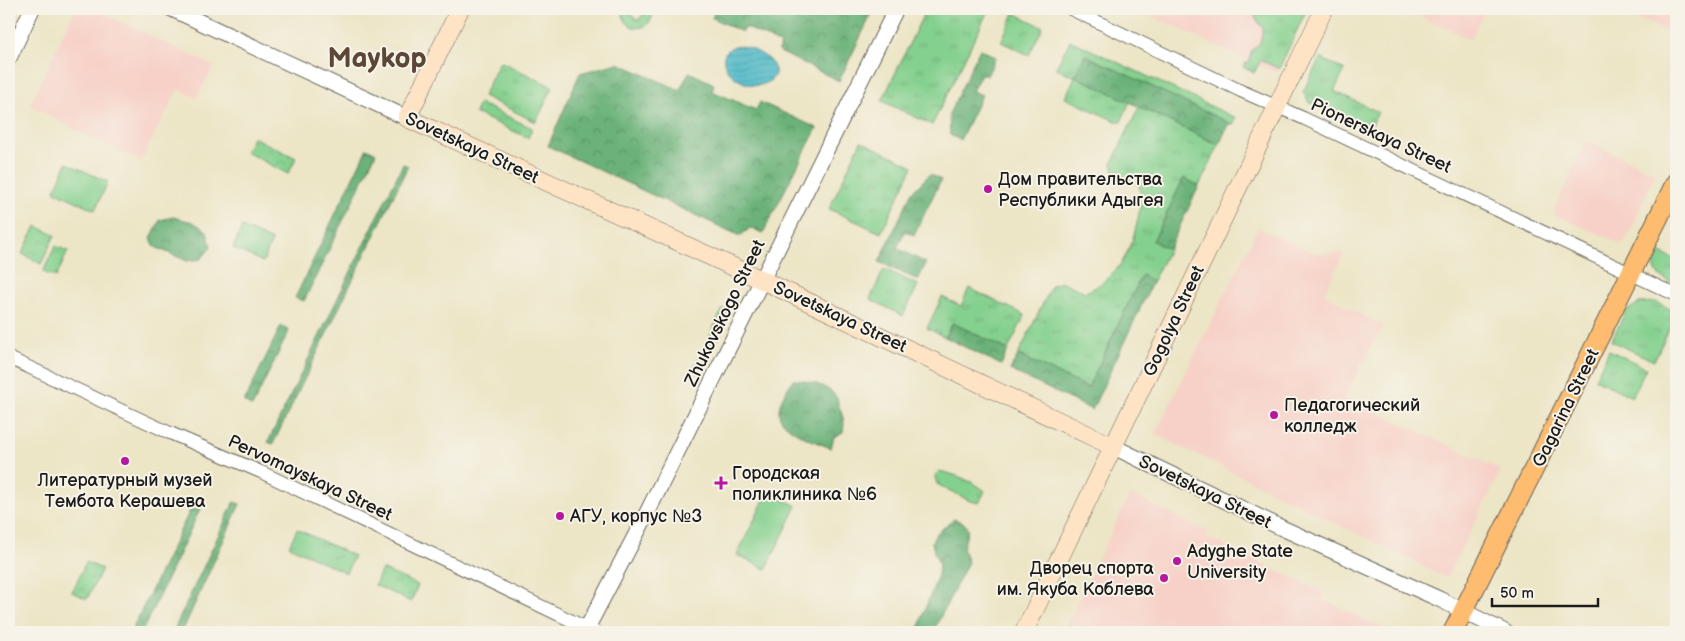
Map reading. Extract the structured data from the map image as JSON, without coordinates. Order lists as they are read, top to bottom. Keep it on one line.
{"streets":{"main road":["Sovetskaya Street","Gogolya Street","Gagarina Street"],"street":["Pionerskaya Street","Zhukovskogo Street","Pervomayskaya Street"]},"crossings":[["Pionerskaya Street","Gogolya Street"],["Pionerskaya Street","Gagarina Street"],["Sovetskaya Street","Zhukovskogo Street"],["Sovetskaya Street","Gogolya Street"],["Sovetskaya Street","Gagarina Street"],["Zhukovskogo Street","Pervomayskaya Street"]],"districts":["Maykop"],"places":{"other":["Дом правительства Республики Адыгея","Педагогический колледж","Литературный музей Тембота Керашева","АГУ, корпус №3","Adyghe State University","Дворец спорта им. Якуба Коблева"],"health":["Городская поликлиника №6"]},"scale_bar":"50 m"}
